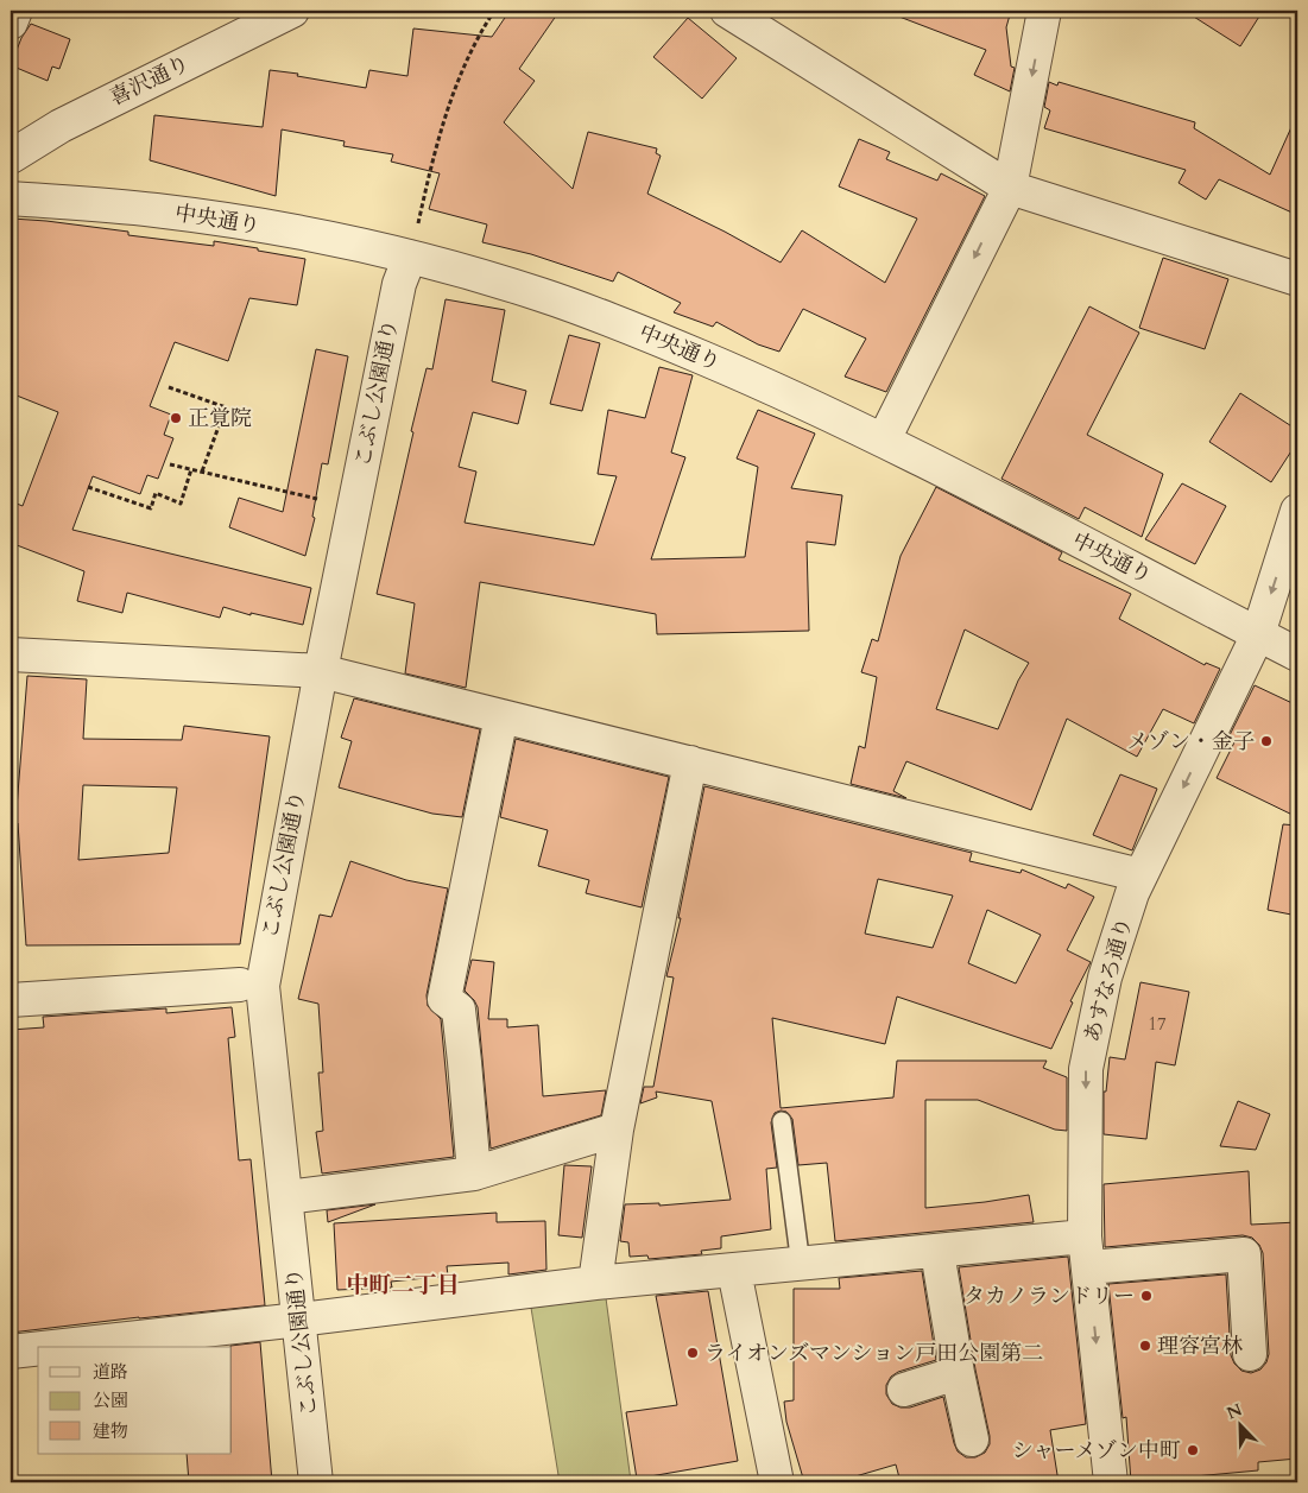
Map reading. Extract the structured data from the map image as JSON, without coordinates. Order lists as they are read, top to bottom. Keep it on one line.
{"streets":{"street":["喜沢通り","中央通り","こぶし公園通り","あすなろ通り"]},"crossings":[["中央通り","こぶし公園通り"],["中央通り","あすなろ通り"]],"one_way":["あすなろ通り"],"districts":["中町二丁目"],"places":["正覚院","メゾン・金子","タカノランドリー","理容宮林","ライオンズマンション戸田公園第二","シャーメゾン中町"],"house_numbers":["17"],"legend":["道路","公園","建物"],"north":"top left"}
